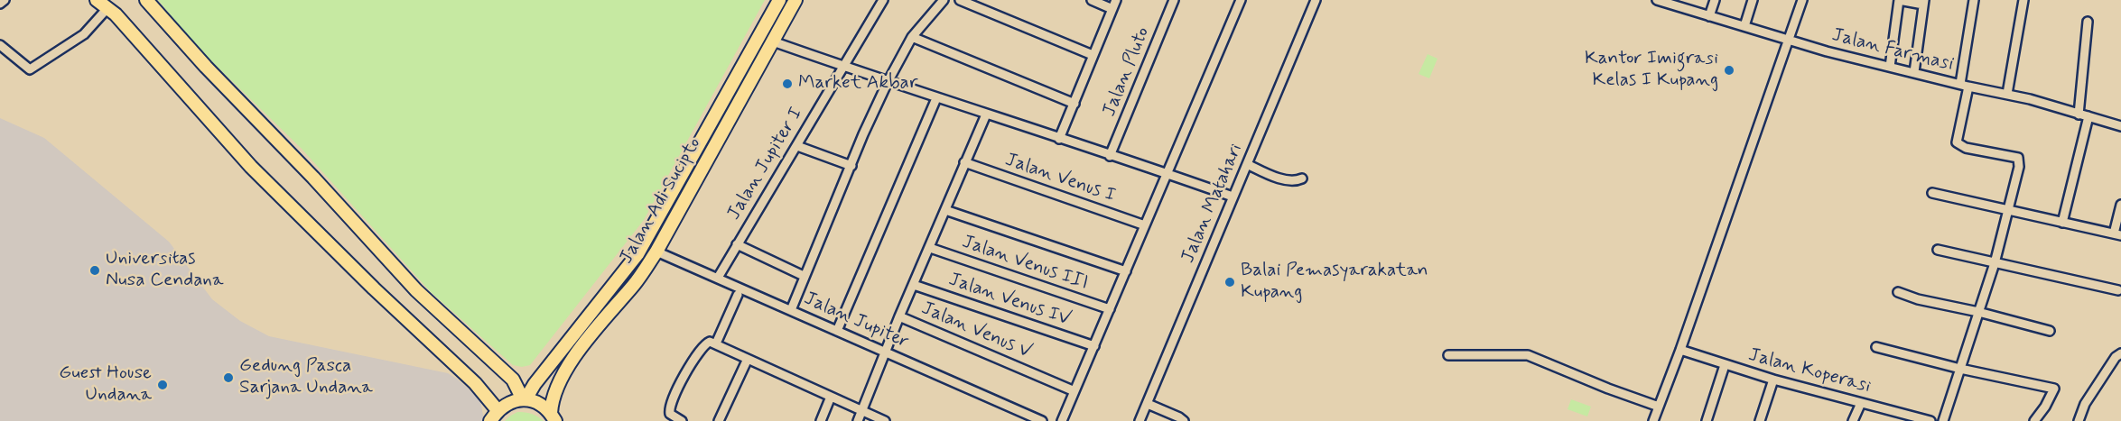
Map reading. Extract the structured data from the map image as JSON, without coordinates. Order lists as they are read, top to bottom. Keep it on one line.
{"streets":{"highway":["Jalan Adi Sucipto"],"street":["Jalan Farmasi","Jalan Pluto","Jalan Jupiter I","Jalan Venus I","Jalan Matahari","Jalan Venus III","Jalan Venus IV","Jalan Jupiter","Jalan Venus V","Jalan Koperasi"]},"crossings":[["Jalan Jupiter I","Jalan Jupiter"],["Jalan Adi Sucipto","Jalan Jupiter"],["Jalan Jupiter","Jalan Venus V"]],"places":["Kantor Imigrasi Kelas I Kupang","Market Akbar","Universitas Nusa Cendana","Balai Pemasyarakatan Kupang","Gedung Pasca Sarjana Undana","Guest House Undana"]}
